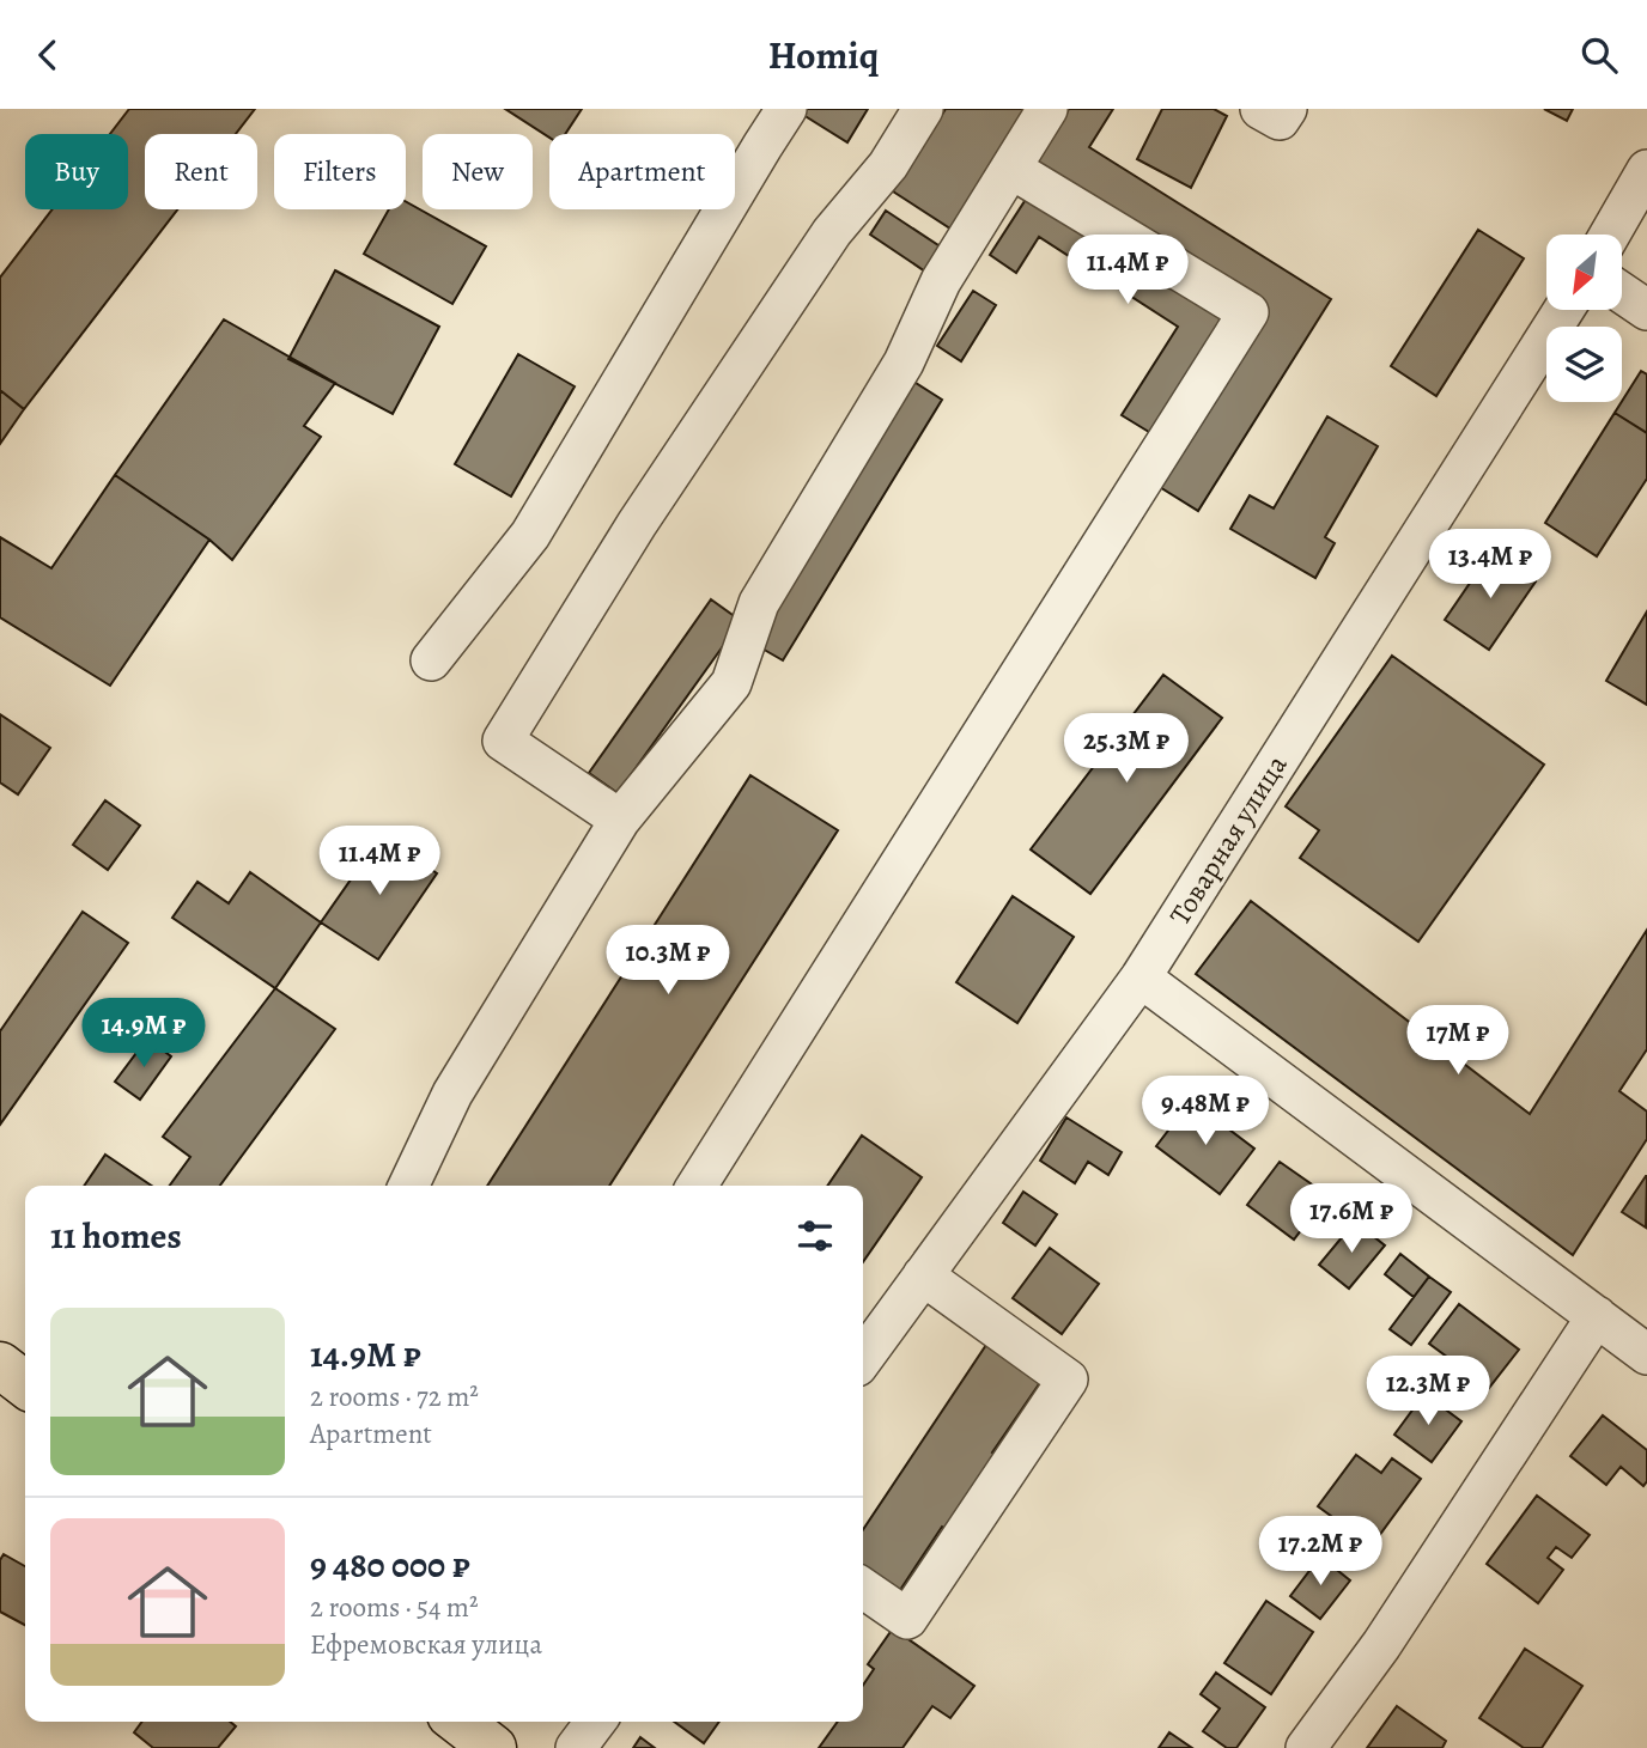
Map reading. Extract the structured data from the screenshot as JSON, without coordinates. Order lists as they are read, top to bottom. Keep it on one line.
{"streets":{"street":["Товарная улица"]},"north":"bottom left","page":{"header":"Homiq","chip":["Buy","Rent","Filters","New","Apartment"],"price":["11.4M ₽","13.4M ₽","25.3M ₽","11.4M ₽","10.3M ₽","14.9M ₽","17M ₽","9.48M ₽","17.6M ₽","12.3M ₽","17.2M ₽"],"heading":"11 homes","list":[{"name":"14.9M ₽","note":"2 rooms · 72 m² · Apartment"},{"name":"9 480 000 ₽","note":"2 rooms · 54 m² · Ефремовская улица"}]}}
